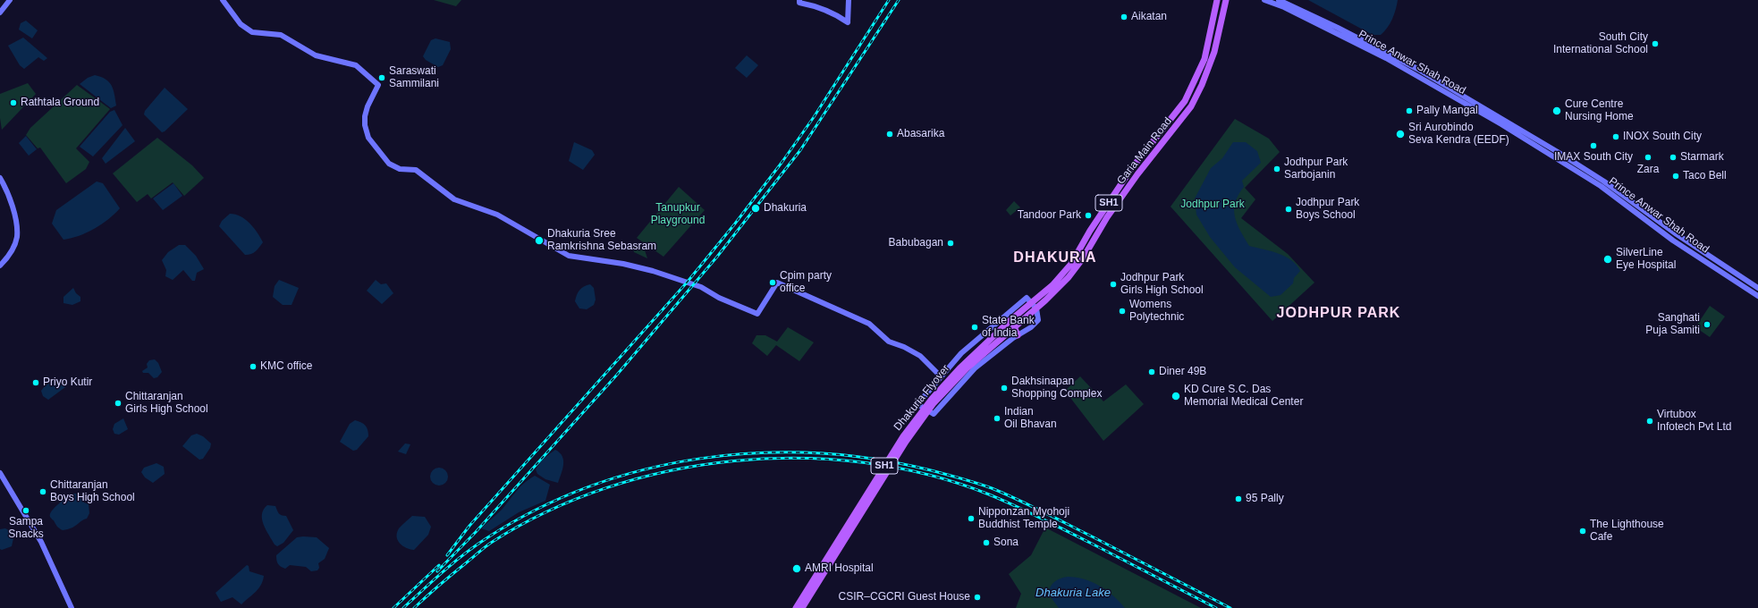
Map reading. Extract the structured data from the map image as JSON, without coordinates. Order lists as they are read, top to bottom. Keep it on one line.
{"streets":{"main road":["Prince Anwar Shah Road","Garia Main Road","SH1","Dhakuria Flyover"]},"crossings":[["Garia Main Road","SH1"],["Garia Main Road","Dhakuria Flyover"],["SH1","Dhakuria Flyover"]],"districts":["DHAKURIA","JODHPUR PARK"],"water":["Dhakuria Lake"],"parks":["Jodhpur Park","Tanupkur Playground"],"places":["Aikatan","South City International School","Saraswati Sammilani","Rathtala Ground","Pally Mangal","Cure Centre Nursing Home","Abasarika","Sri Aurobindo Seva Kendra (EEDF)","INOX South City","IMAX South City","Zara","Starmark","Jodhpur Park Sarbojanin","Taco Bell","Dhakuria","Jodhpur Park Boys School","Tandoor Park","Dhakuria Sree Ramkrishna Sebasram","Babubagan","SilverLine Eye Hospital","Cpim party office","Jodhpur Park Girls High School","Womens Polytechnic","Sanghati Puja Samiti","State Bank of India","KMC office","Diner 49B","Priyo Kutir","Dakhsinapan Shopping Complex","KD Cure S.C. Das Memorial Medical Center","Chittaranjan Girls High School","Indian Oil Bhavan","Virtubox Infotech Pvt Ltd","Chittaranjan Boys High School","95 Pally","Sampa Snacks","Nipponzan Myohoji Buddhist Temple","The Lighthouse Cafe","Sona","AMRI Hospital","CSIR–CGCRI Guest House"]}
